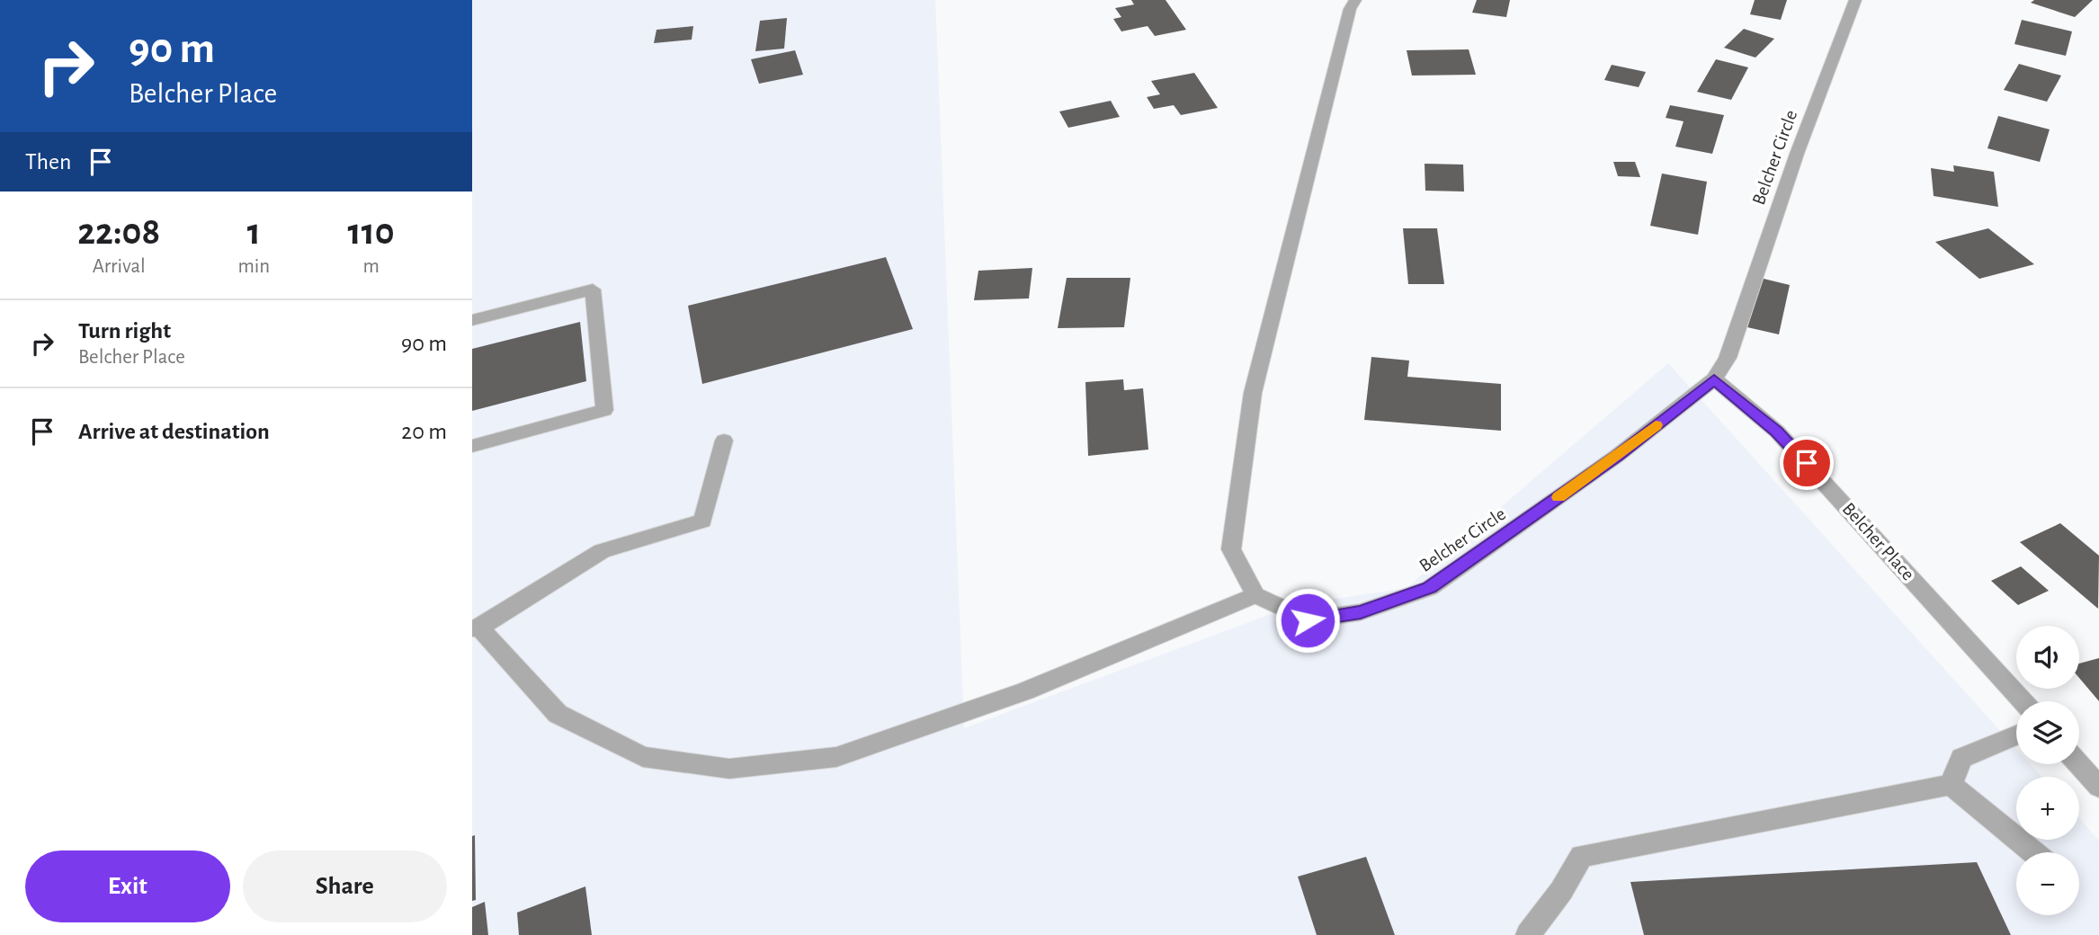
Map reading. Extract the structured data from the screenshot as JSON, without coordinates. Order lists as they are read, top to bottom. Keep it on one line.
{"streets":{"street":["Belcher Circle","Belcher Place"]},"crossings":[["Belcher Circle","Belcher Place"]],"page":{"turn":["90 m","Belcher Place"],"then":"Then","eta":["22:08","Arrival","1","min","110","m"],"list":[{"name":"Turn right","note":"Belcher Place","value":"90 m"},{"name":"Arrive at destination","value":"20 m"}],"map_buttons":["+","−"],"buttons":["Exit","Share"]}}
